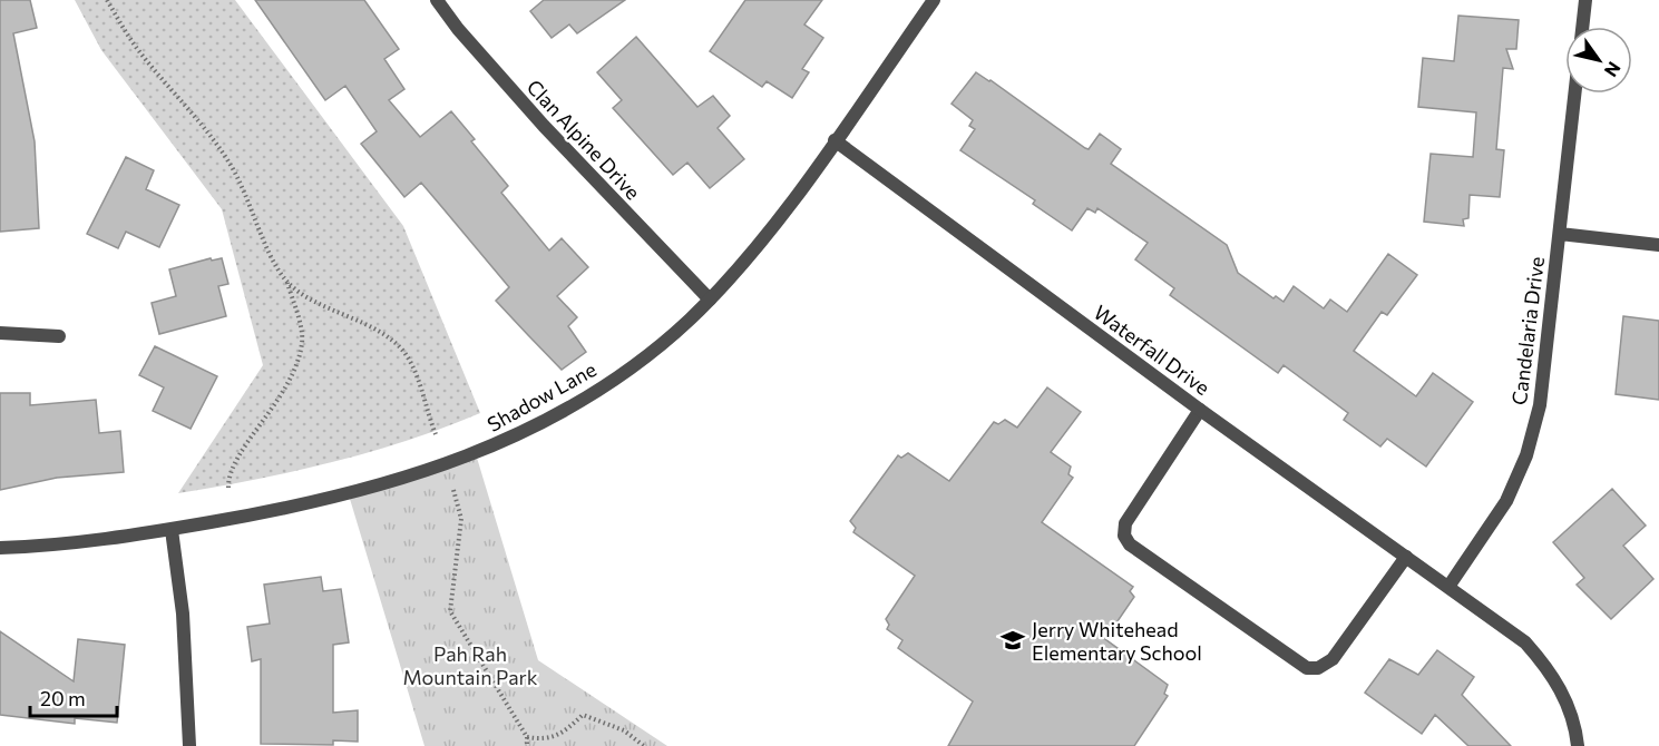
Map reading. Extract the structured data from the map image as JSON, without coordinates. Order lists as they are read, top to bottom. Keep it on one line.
{"streets":{"street":["Clan Alpine Drive","Candelaria Drive","Waterfall Drive","Shadow Lane"]},"crossings":[["Clan Alpine Drive","Shadow Lane"],["Candelaria Drive","Waterfall Drive"],["Waterfall Drive","Shadow Lane"]],"parks":["Pah Rah Mountain Park"],"places":{"school or university":["Jerry Whitehead Elementary School"]},"scale_bar":"20 m","north":"bottom right"}
